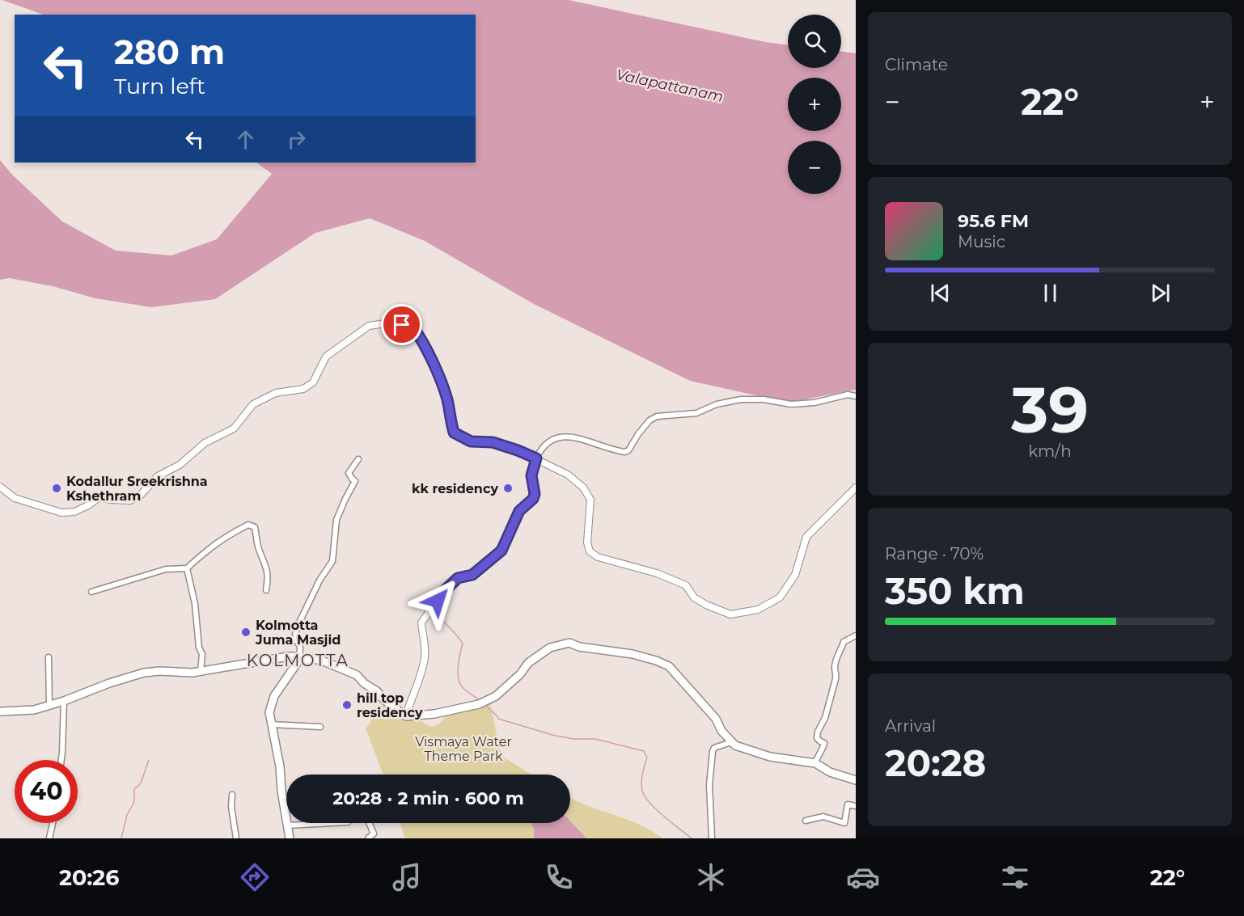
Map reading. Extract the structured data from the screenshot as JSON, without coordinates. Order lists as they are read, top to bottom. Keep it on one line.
{"districts":["KOLMOTTA"],"water":["Valapattanam"],"parks":["Vismaya Water Theme Park"],"places":["Kodallur Sreekrishna Kshethram","kk residency","Kolmotta Juma Masjid","hill top residency"],"page":{"tile":["Climate",["39","km/h"],["Range · 70%","350 km"],["Arrival","20:28"]],"map_buttons":["+","−"],"turn":["280 m","Turn left"],"heat":["−","22°","+"],"song":["95.6 FM","Music"],"limit":"40","trip":"20:28 · 2 min · 600 m","tabs":["20:26","22°"]}}
